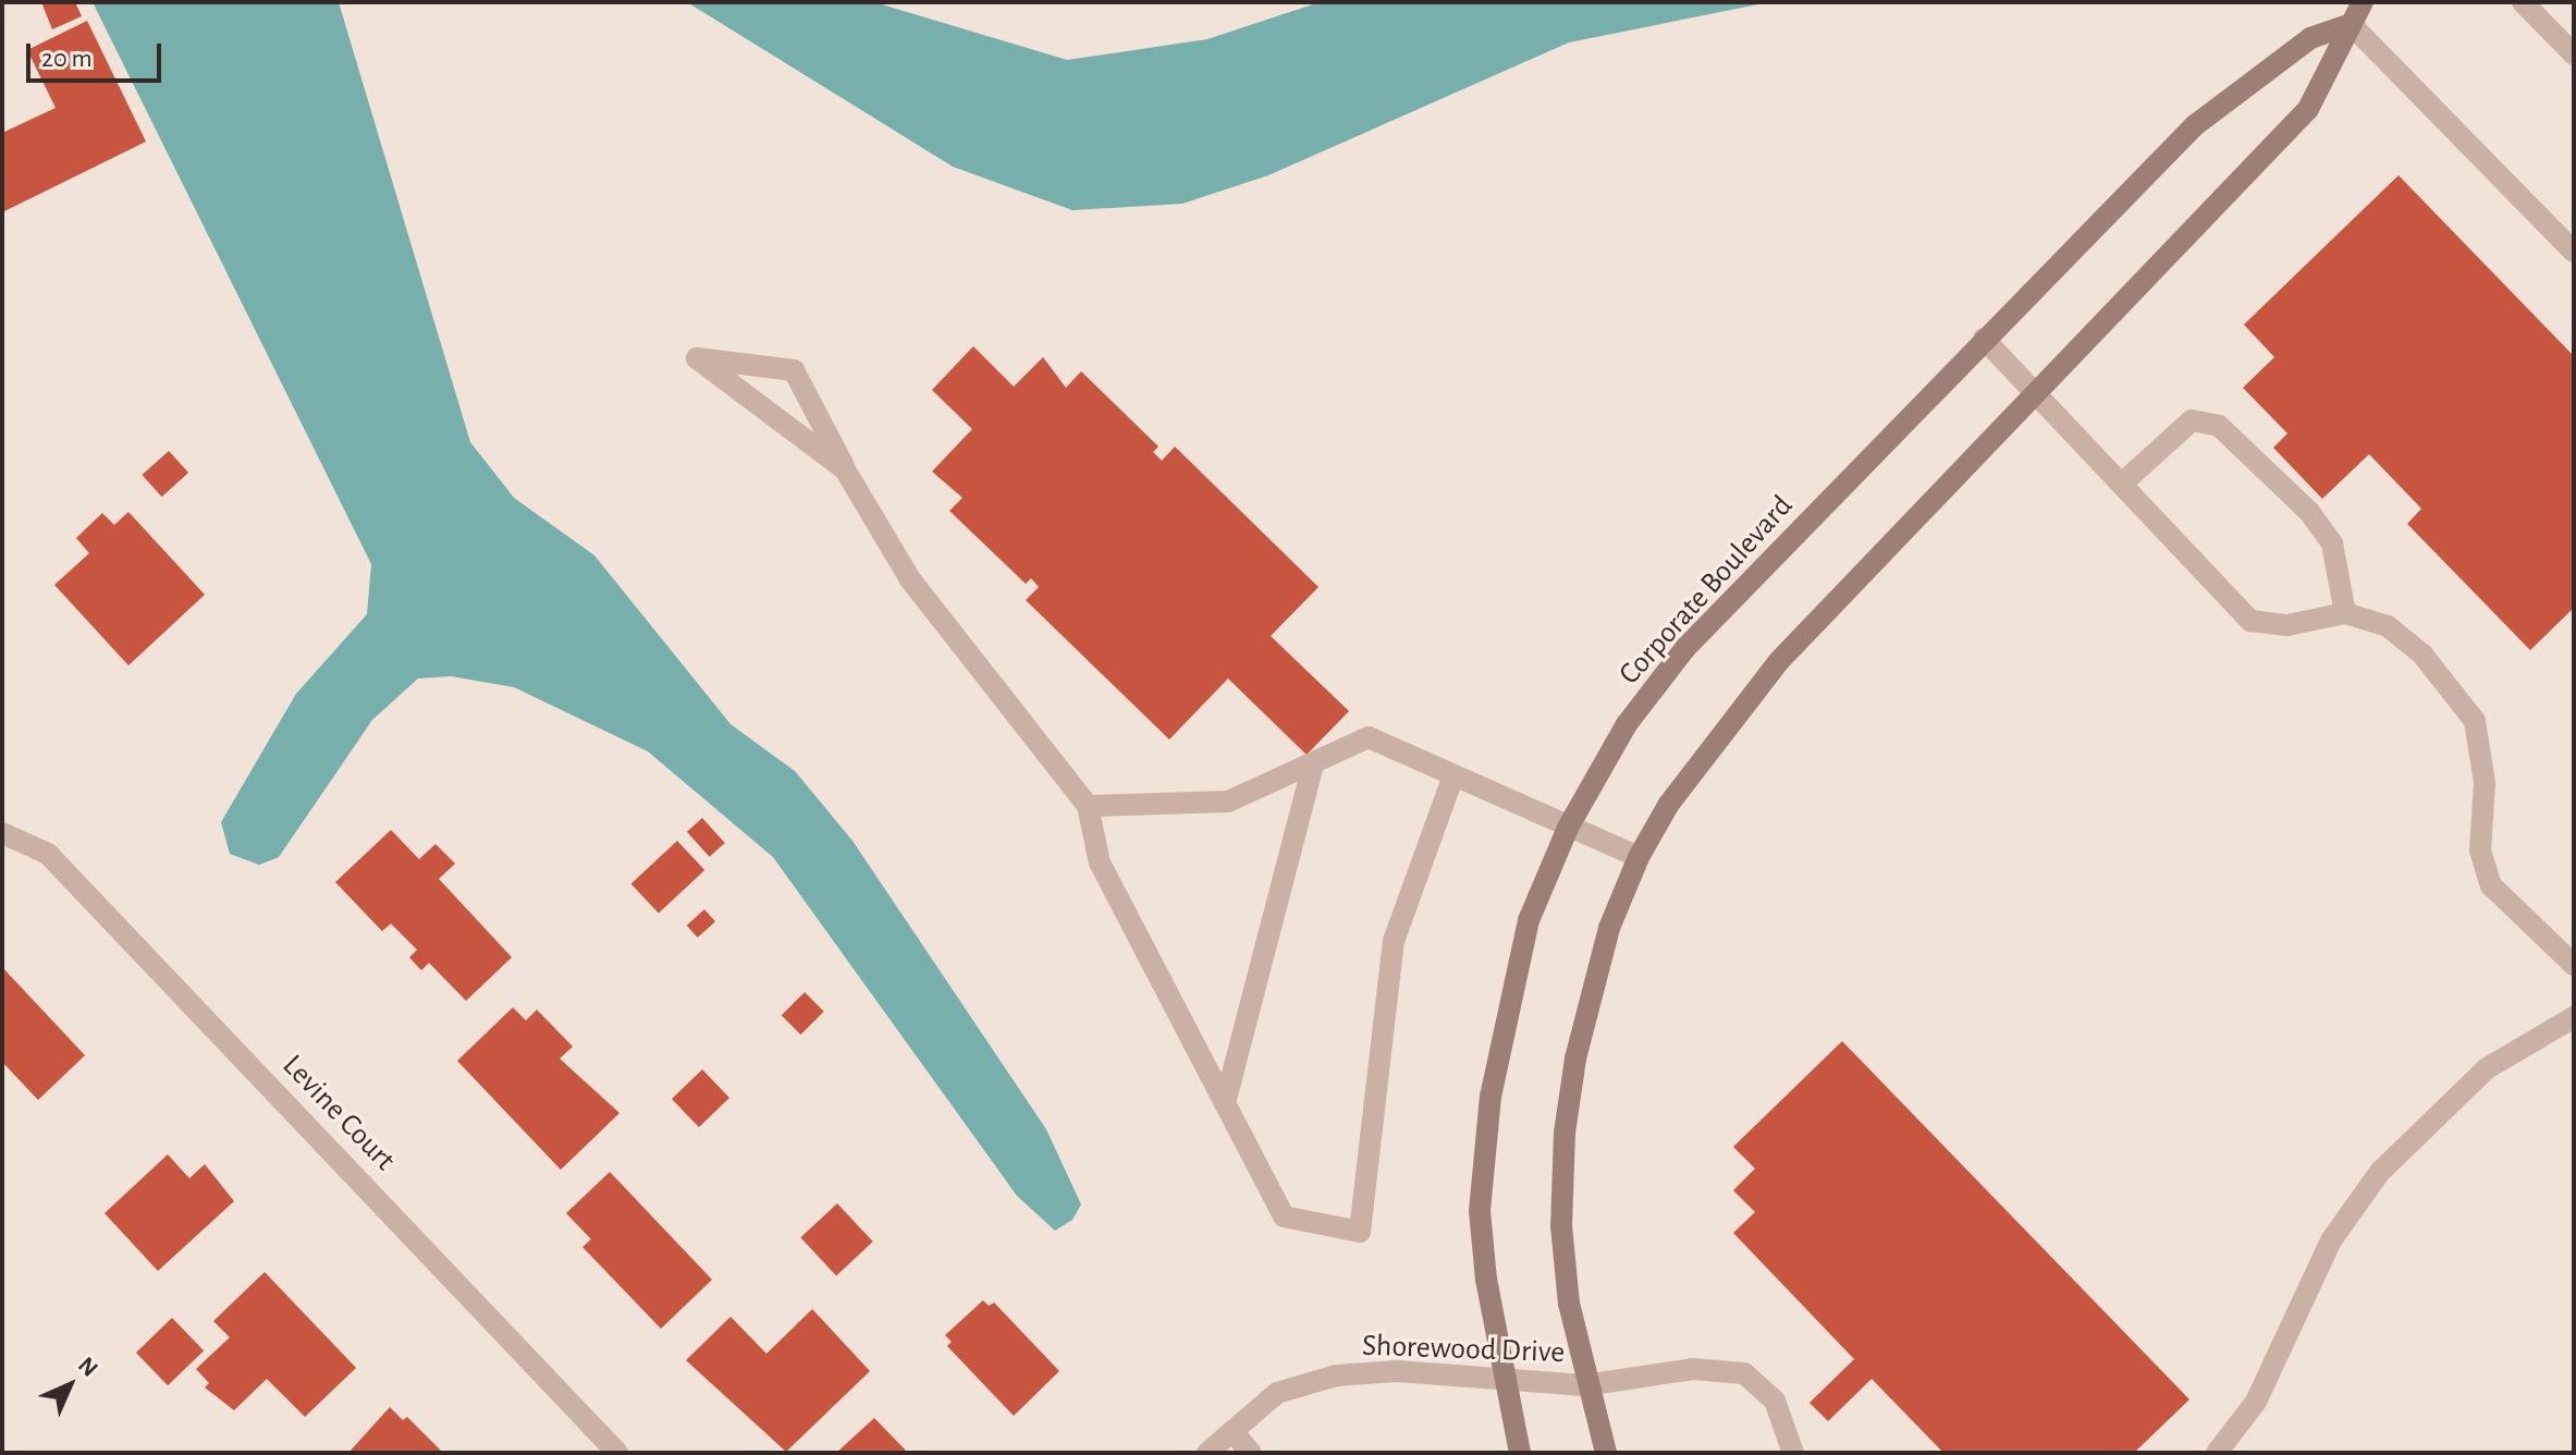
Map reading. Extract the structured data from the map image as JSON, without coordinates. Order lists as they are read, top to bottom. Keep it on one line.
{"streets":{"street":["Corporate Boulevard","Levine Court","Shorewood Drive"]},"crossings":[["Corporate Boulevard","Shorewood Drive"]],"scale_bar":"20 m","north":"top right"}
